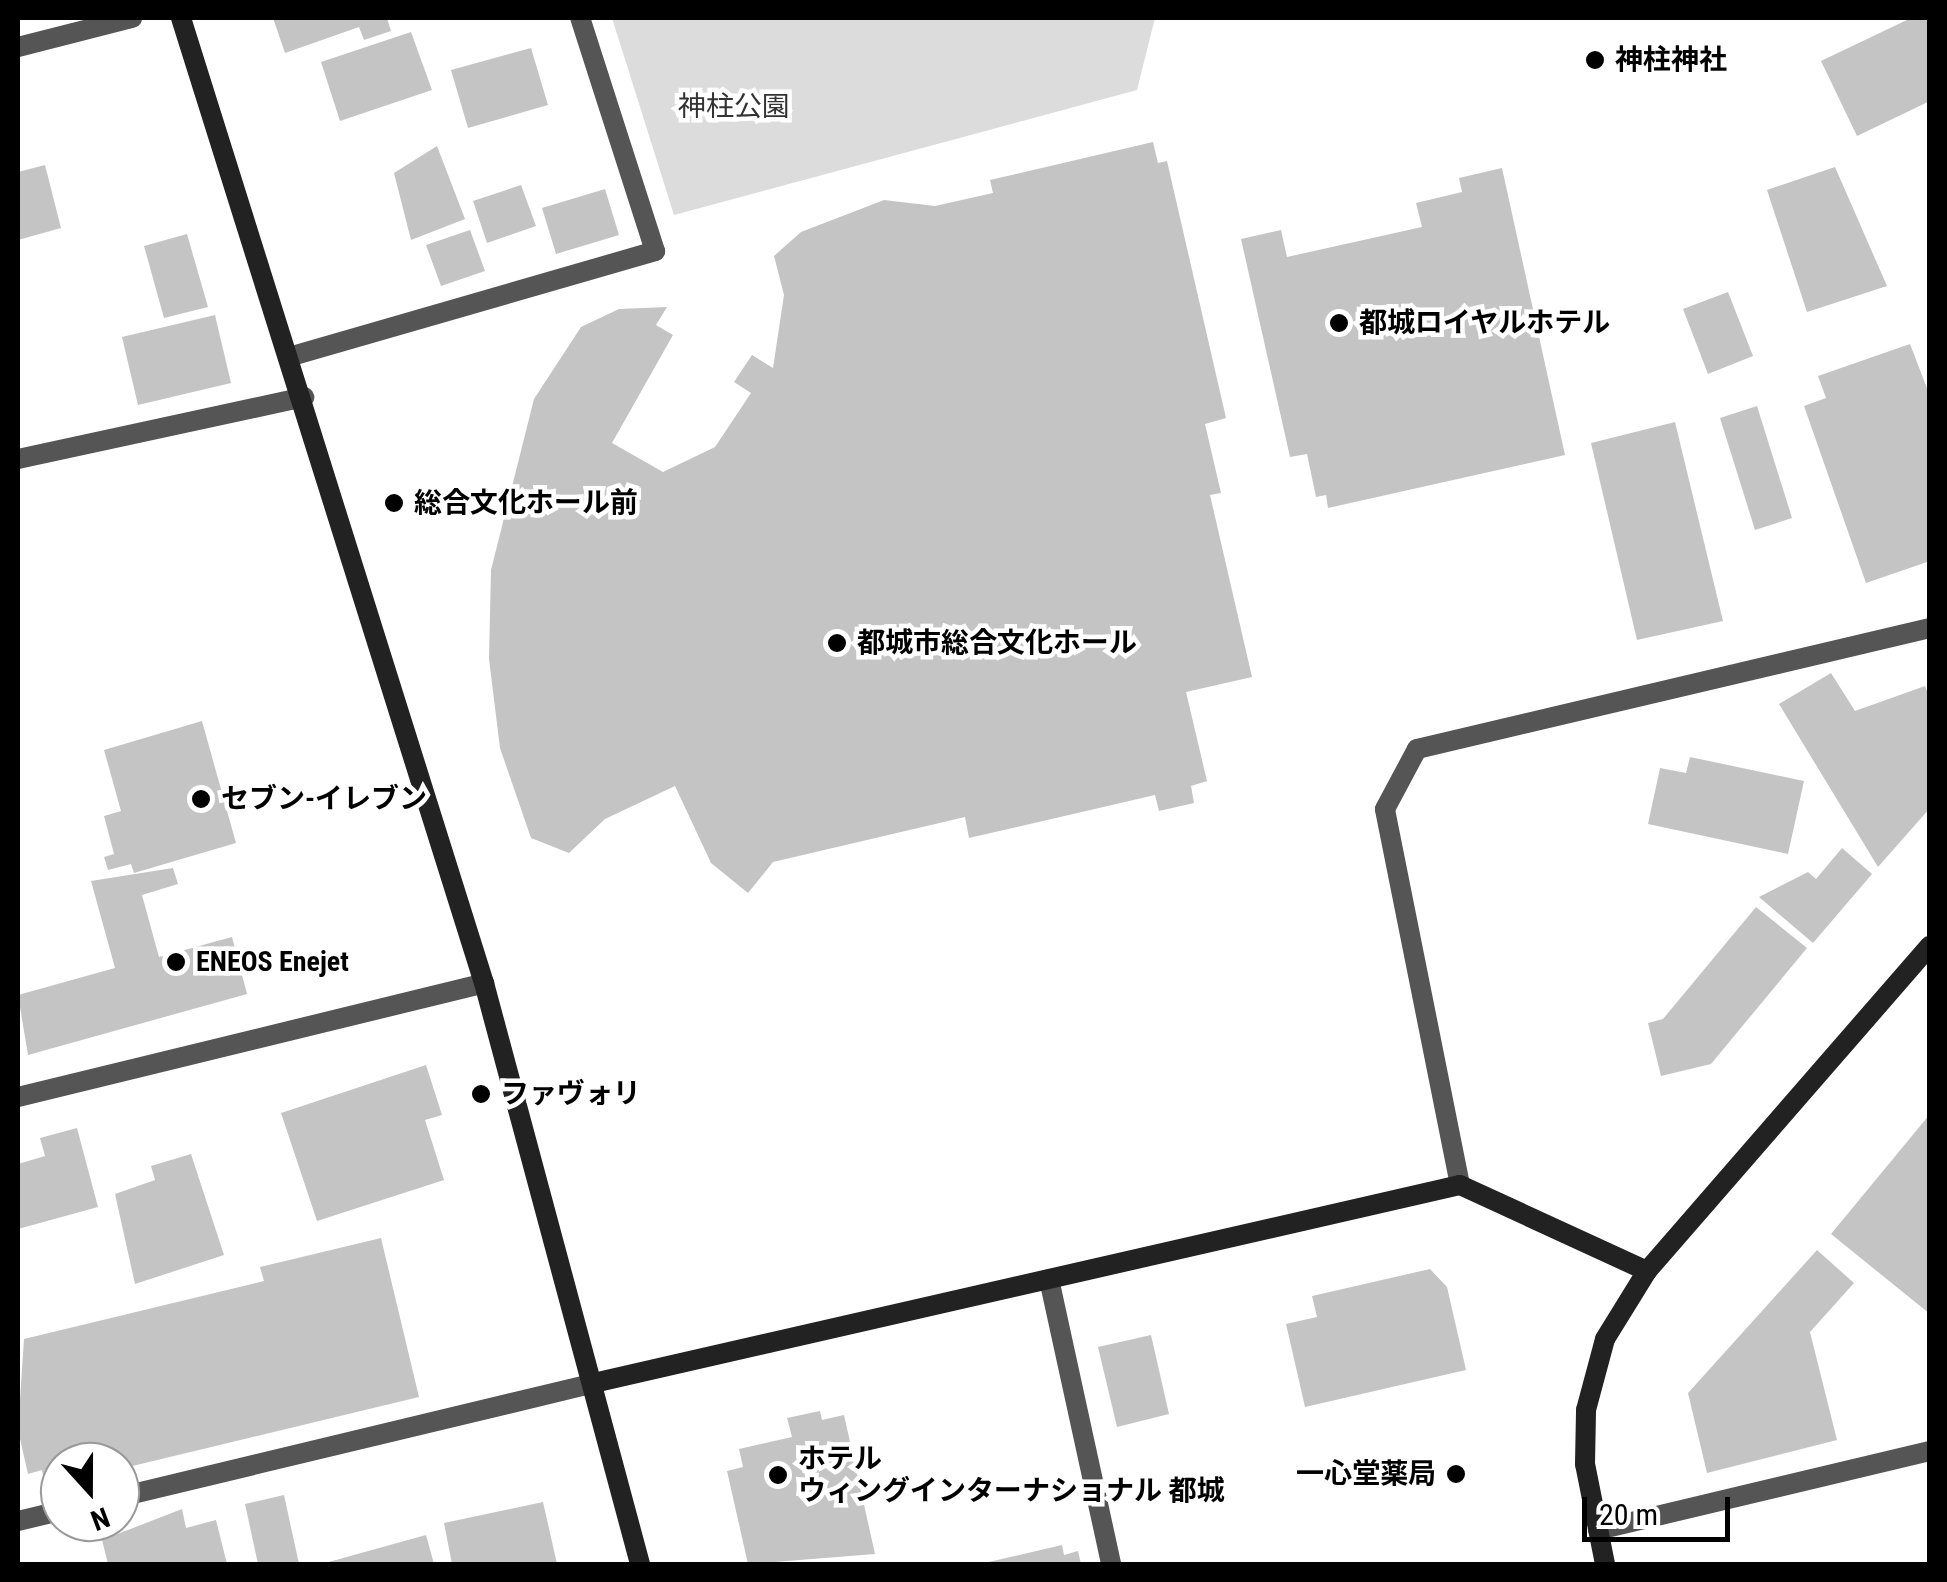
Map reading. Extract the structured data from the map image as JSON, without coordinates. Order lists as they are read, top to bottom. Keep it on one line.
{"parks":["神柱公園"],"places":["神柱神社","都城ロイヤルホテル","総合文化ホール前","都城市総合文化ホール","セブン-イレブン","ENEOS Enejet","ファヴォリ","一心堂薬局","ホテル ウィングインターナショナル 都城"],"scale_bar":"20 m","north":"bottom"}
